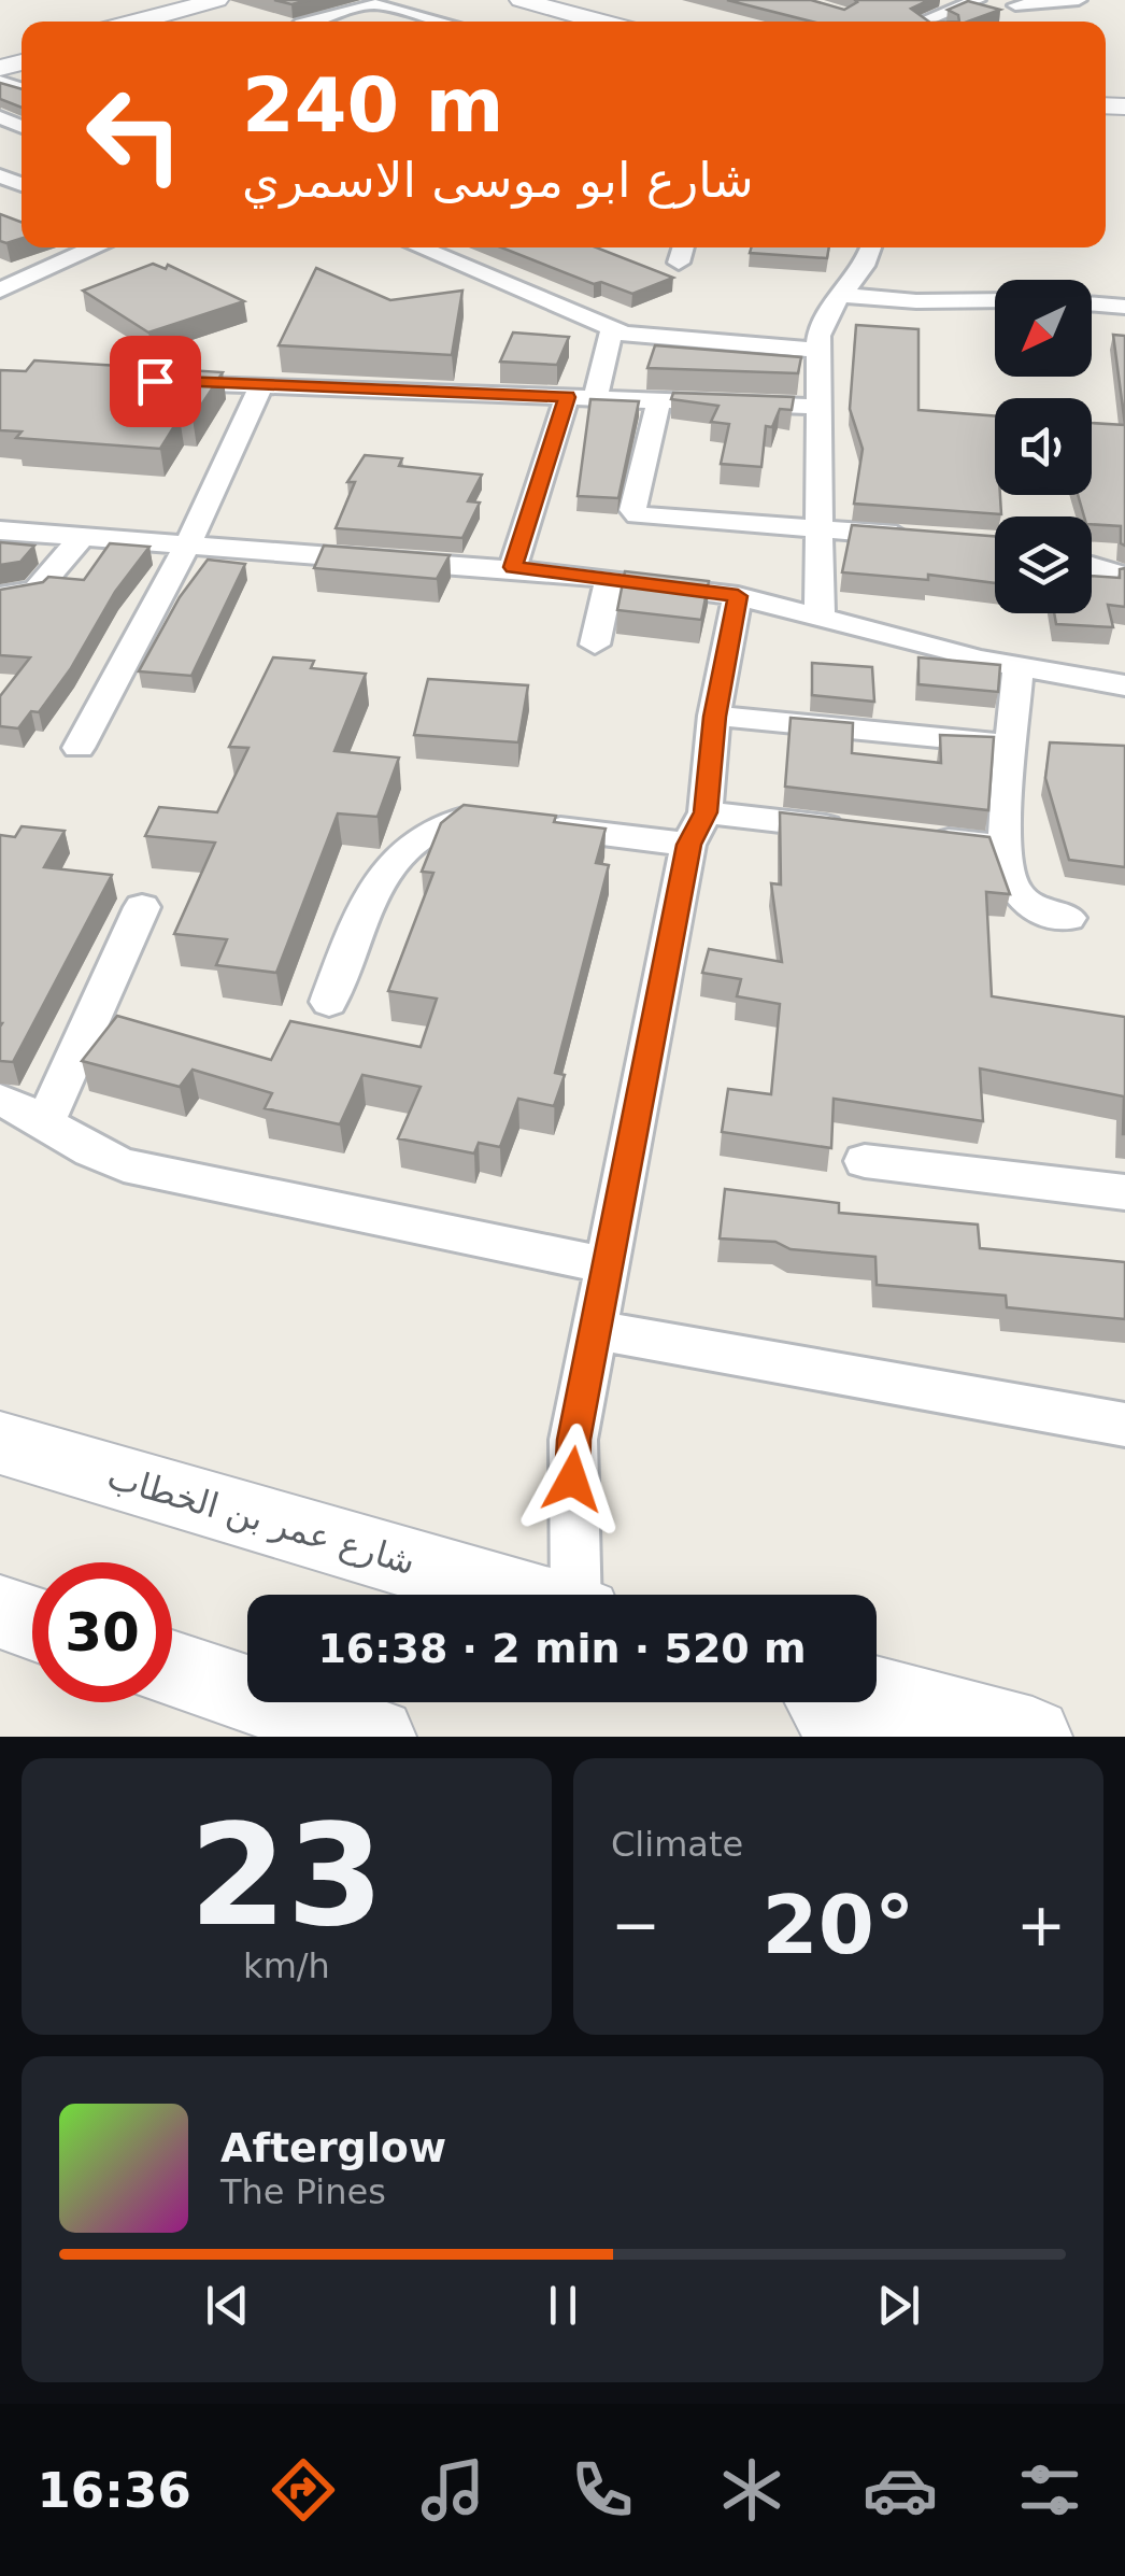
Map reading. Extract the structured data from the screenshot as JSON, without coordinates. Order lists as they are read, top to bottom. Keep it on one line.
{"streets":{"street":["شارع عمر بن الخطاب"]},"north":"bottom left","page":{"turn":["240 m","شارع ابو موسى الاسمري"],"limit":"30","trip":"16:38 · 2 min · 520 m","tile":[["23","km/h"],"Climate"],"heat":["−","20°","+"],"song":["Afterglow","The Pines"],"tabs":"16:36"}}
